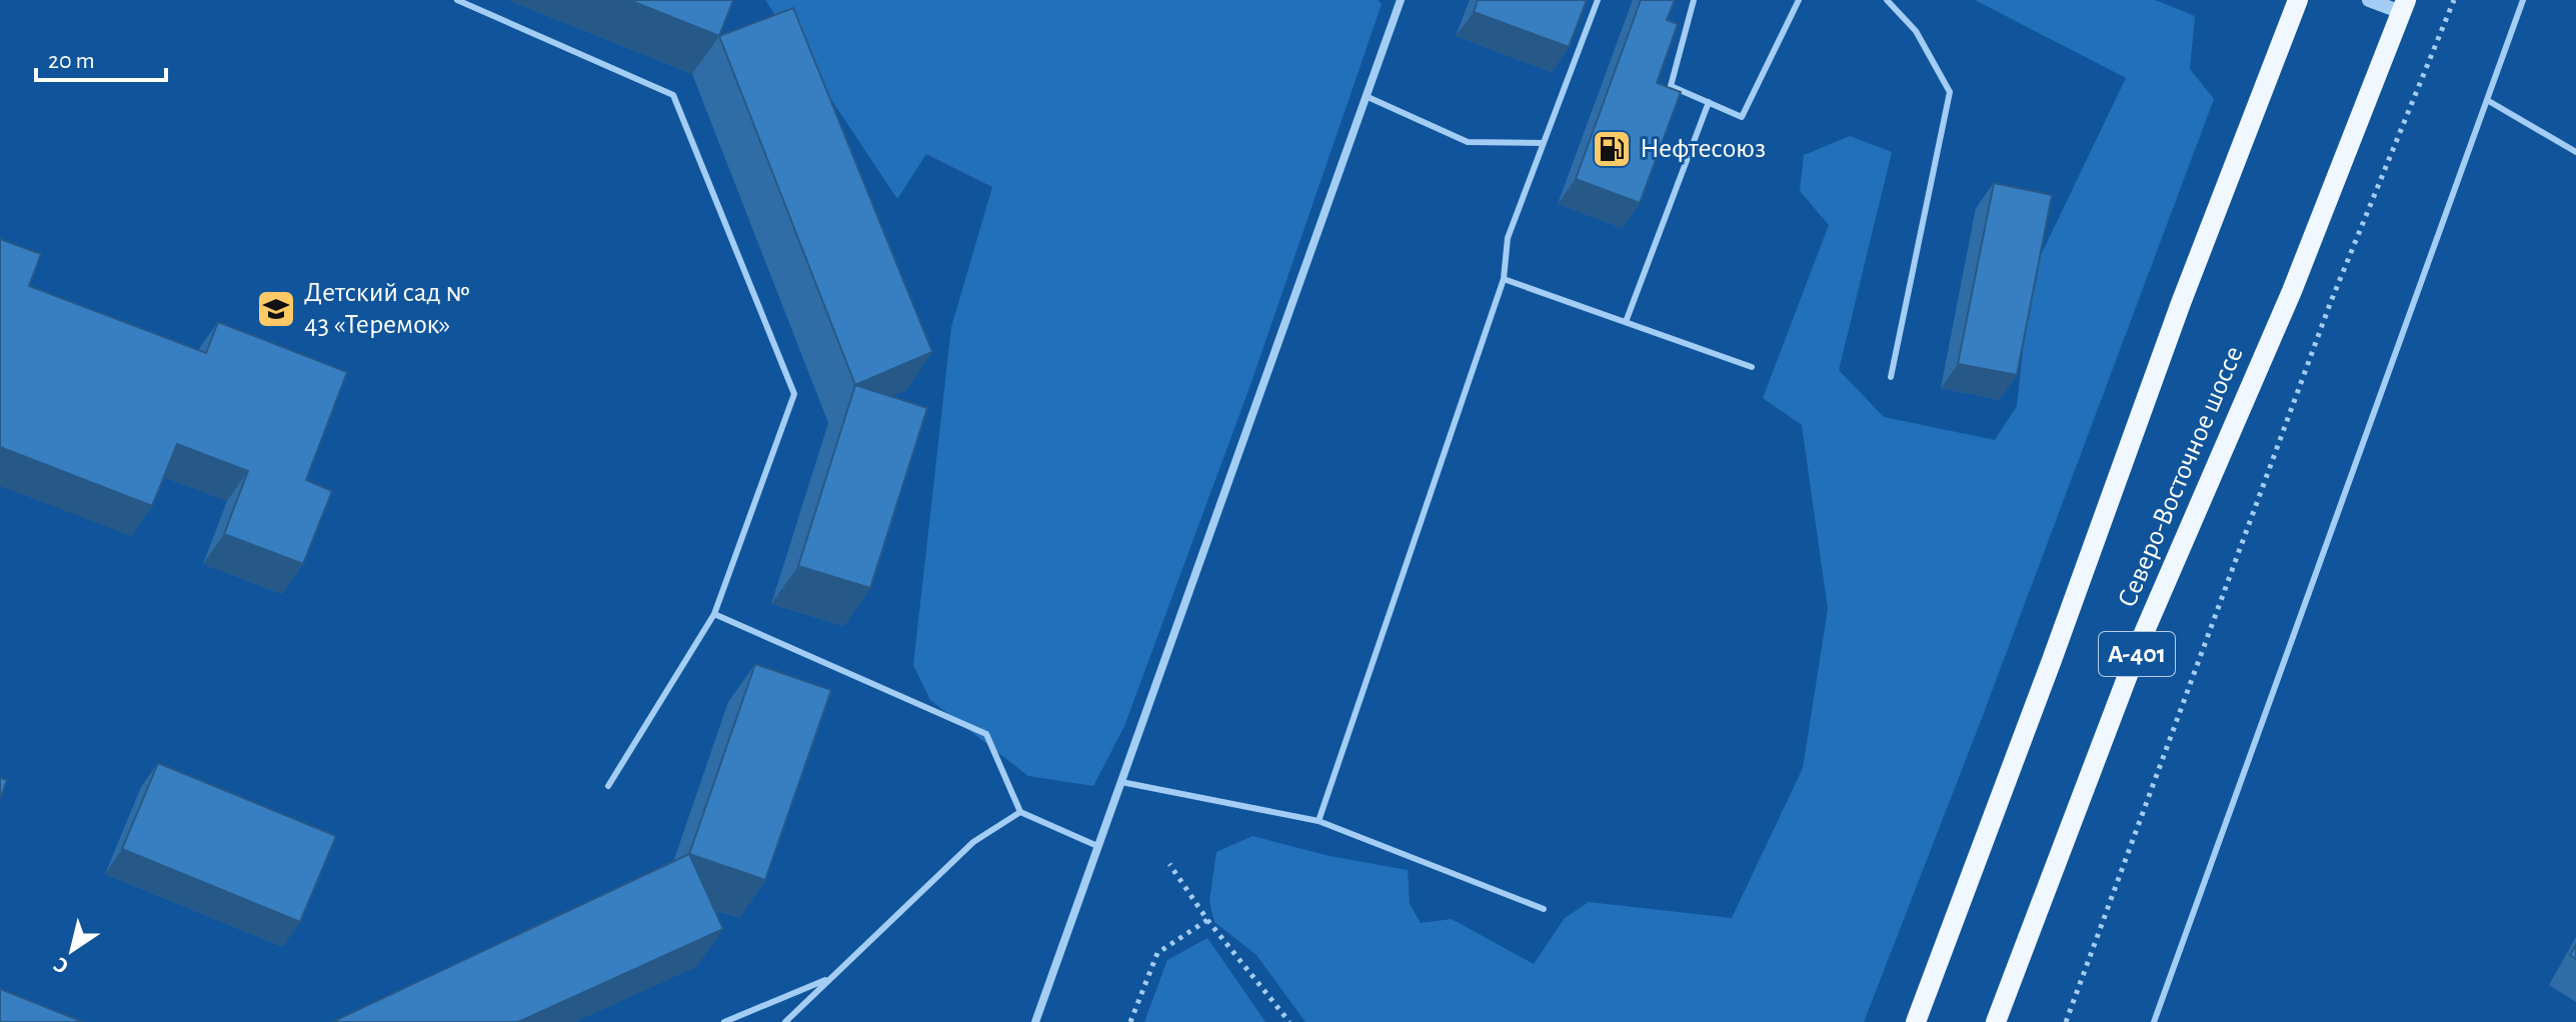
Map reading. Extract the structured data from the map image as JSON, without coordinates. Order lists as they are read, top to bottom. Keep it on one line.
{"streets":{"main road":["Северо-Восточное шоссе","А-401"]},"places":{"fuel station":["Нефтесоюз"],"school or university":["Детский сад № 43 «Теремок»"]},"scale_bar":"20 m","north":"bottom left"}
